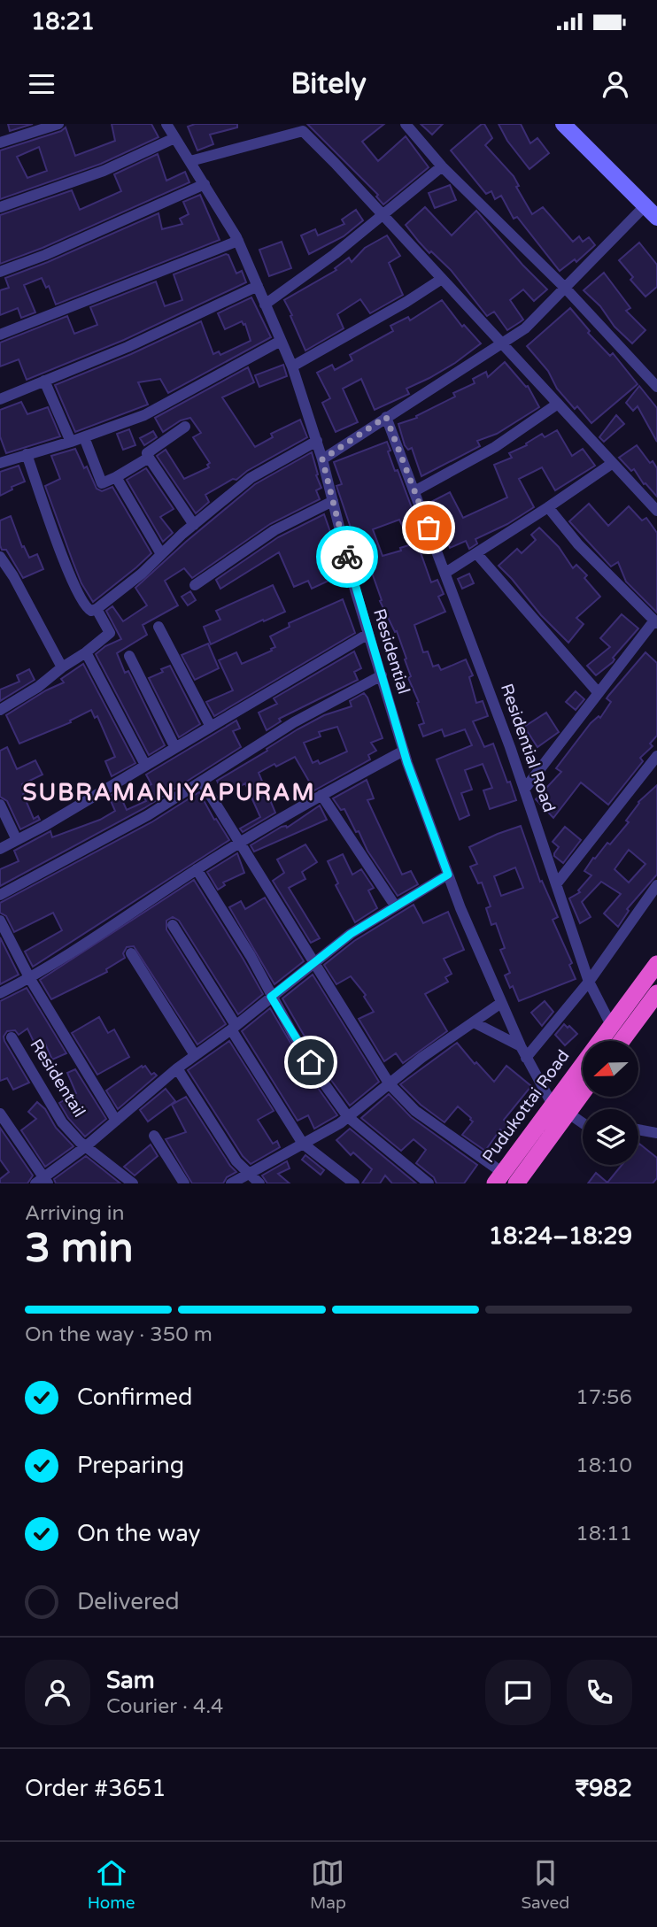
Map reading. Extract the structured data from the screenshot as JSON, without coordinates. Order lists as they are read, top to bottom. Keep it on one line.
{"streets":{"highway":["Pudukottai Road"],"street":["Residential","Residential Road","Residentail"]},"crossings":[["Residential","Pudukottai Road"],["Residential Road","Pudukottai Road"]],"districts":["SUBRAMANIYAPURAM"],"north":"left","page":{"status":"18:21","header":"Bitely","heading":["3 min","Arriving in","18:24–18:29"],"panel":["Sam","Courier · 4.4","Order #3651","₹982"],"bar":"On the way · 350 m","list":[["Confirmed","17:56"],["Preparing","18:10"],["On the way","18:11"],"Delivered"],"tabs":["Home","Map","Saved"]}}
